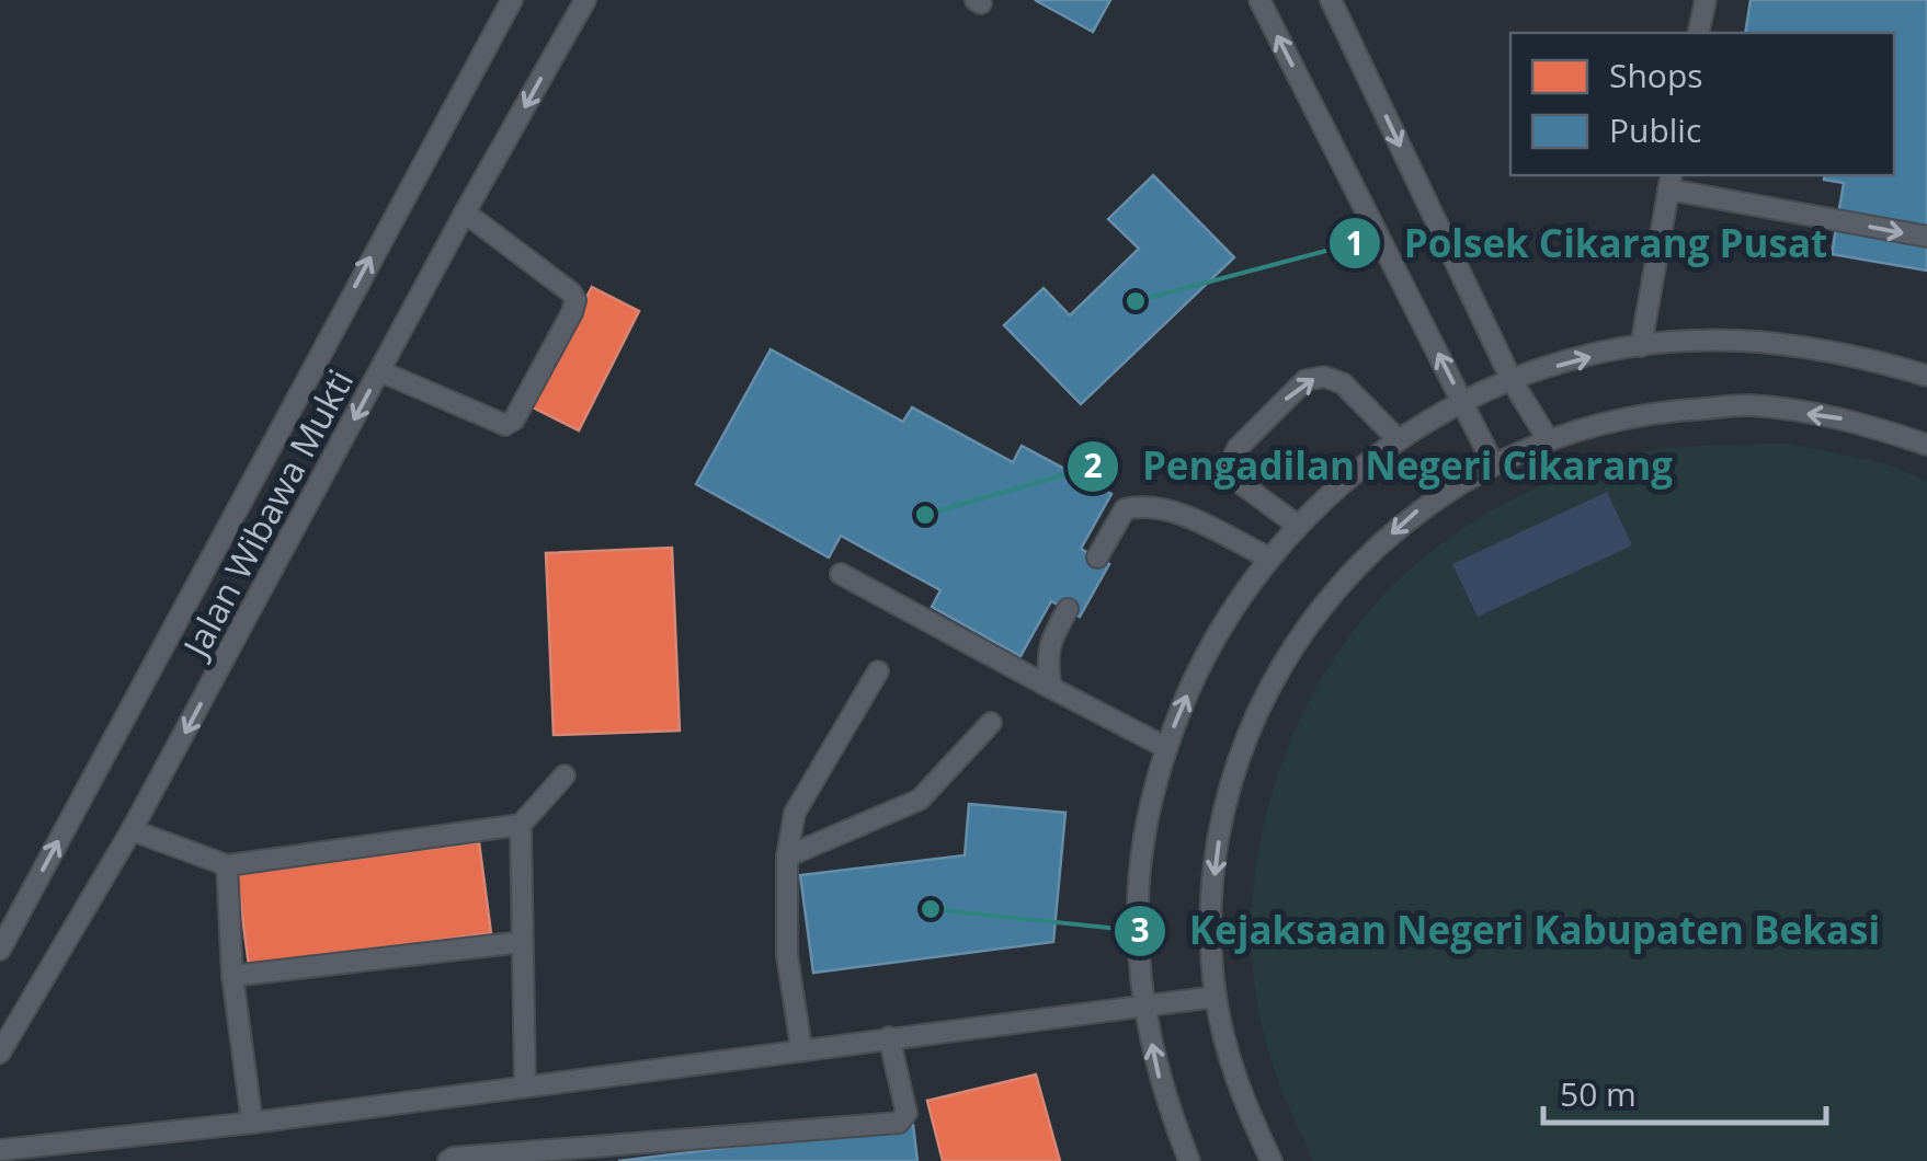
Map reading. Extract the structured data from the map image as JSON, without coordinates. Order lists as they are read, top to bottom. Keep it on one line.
{"streets":{"lane":["Jalan Wibawa Mukti"]},"places":["Polsek Cikarang Pusat","Pengadilan Negeri Cikarang","Kejaksaan Negeri Kabupaten Bekasi"],"legend":["Shops","Public"],"scale_bar":"50 m"}
